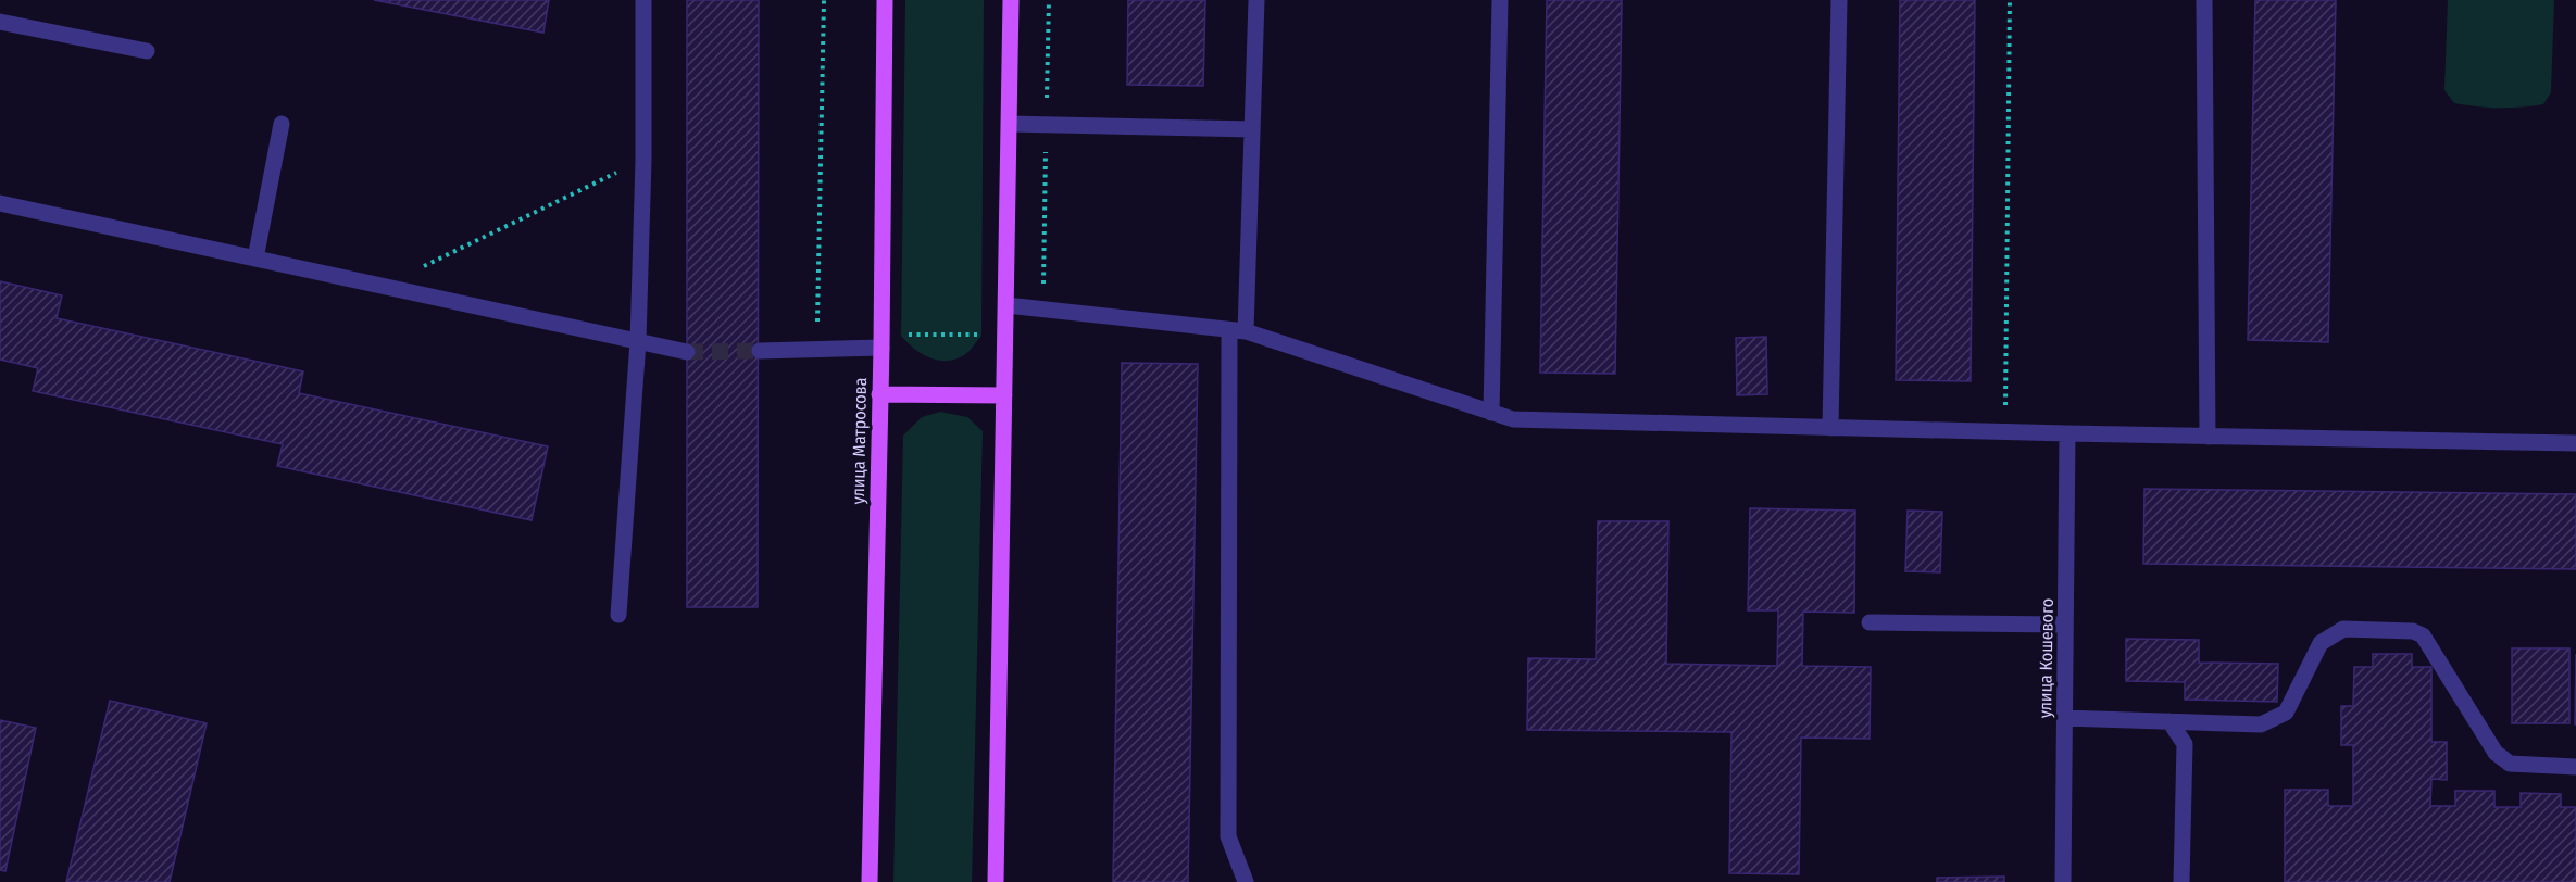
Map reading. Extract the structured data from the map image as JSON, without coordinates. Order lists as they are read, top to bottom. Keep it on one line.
{"streets":{"main road":["улица Матросова"],"street":["улица Кошевого"]}}
